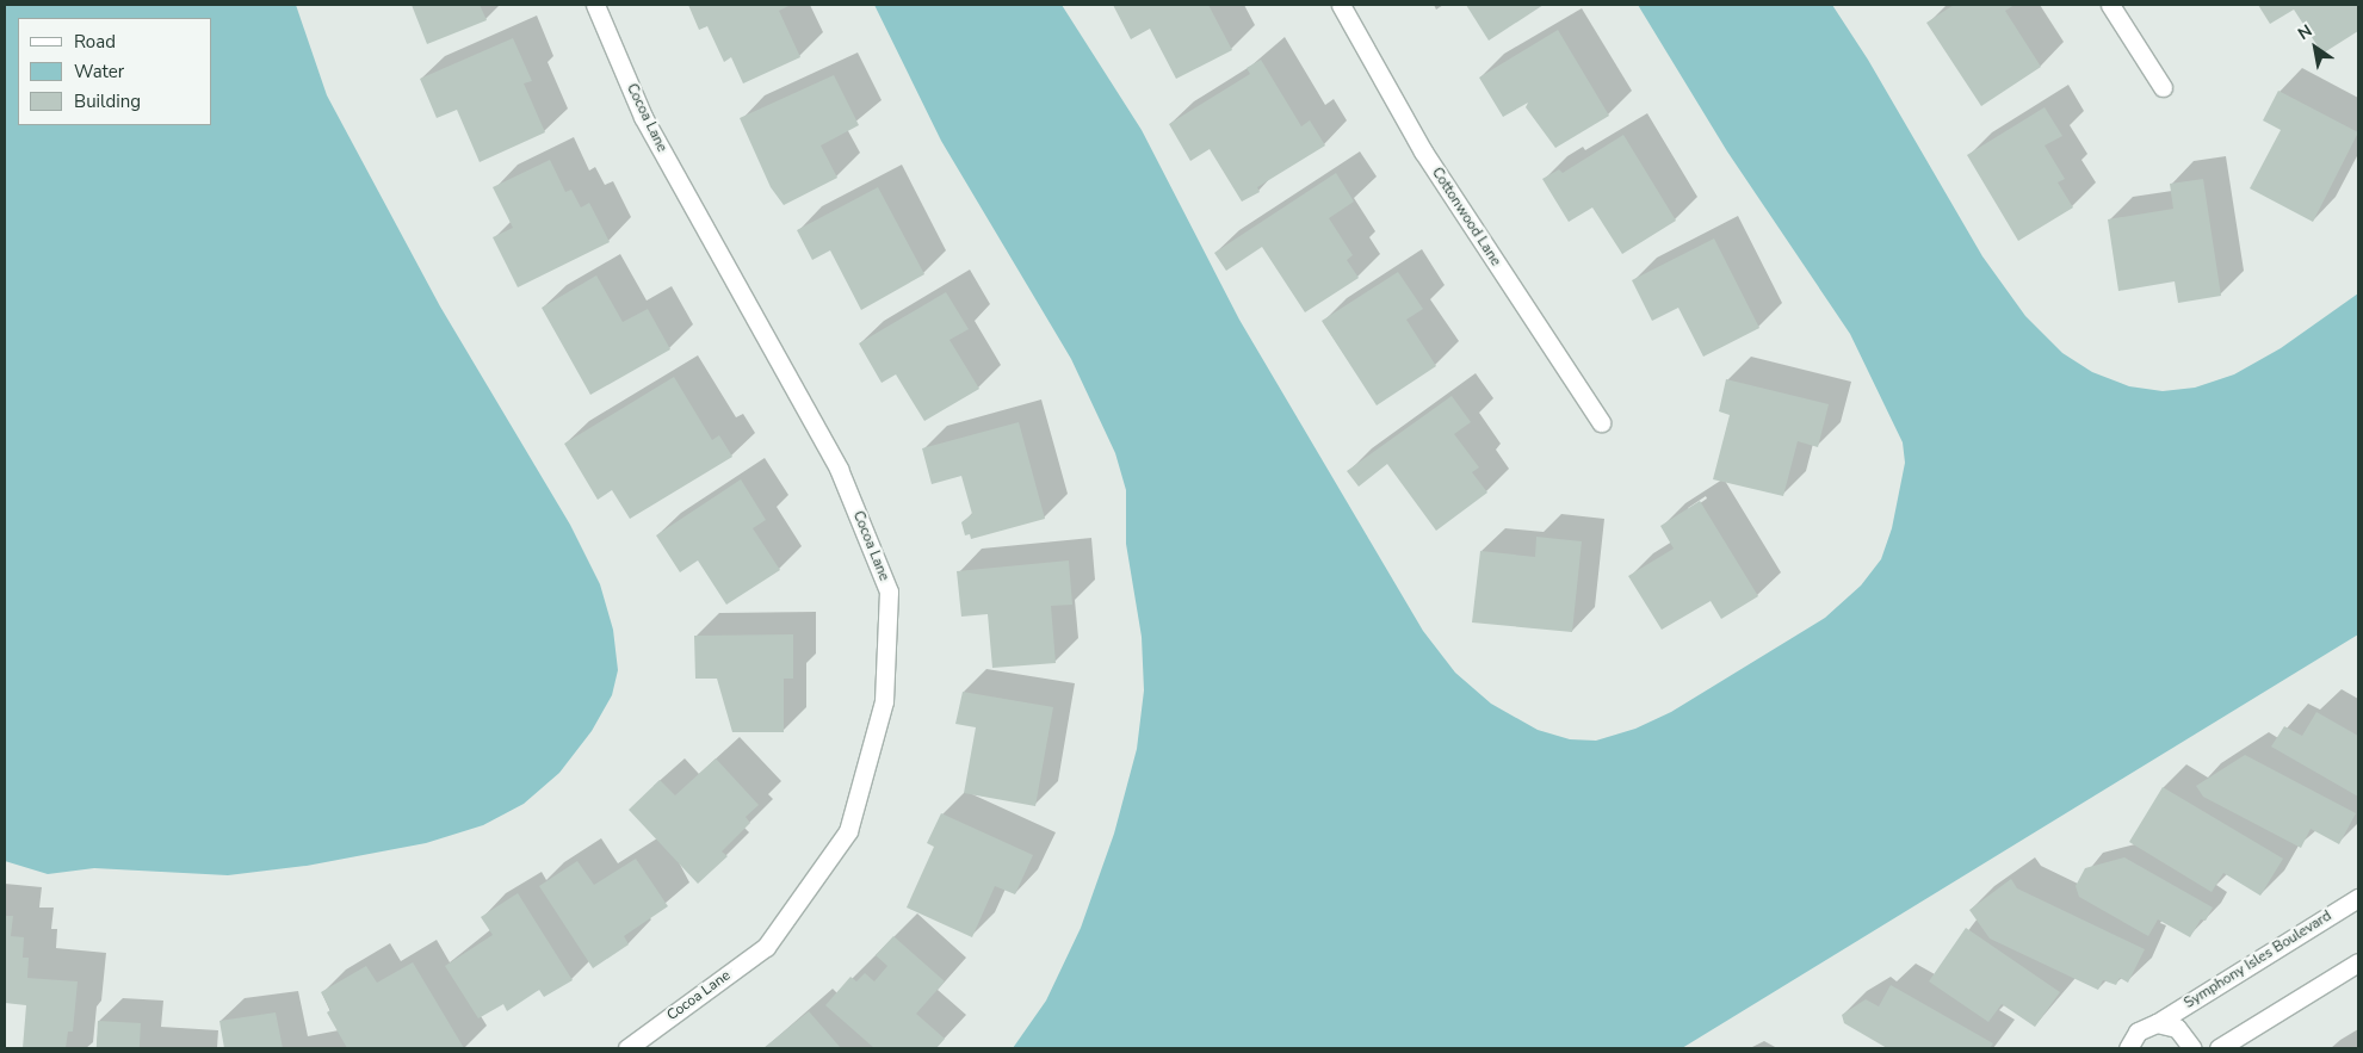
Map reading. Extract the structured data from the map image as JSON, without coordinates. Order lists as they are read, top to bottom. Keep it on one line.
{"streets":{"street":["Cocoa Lane","Cottonwood Lane","Symphony Isles Boulevard"]},"legend":["Road","Water","Building"],"north":"top left"}
